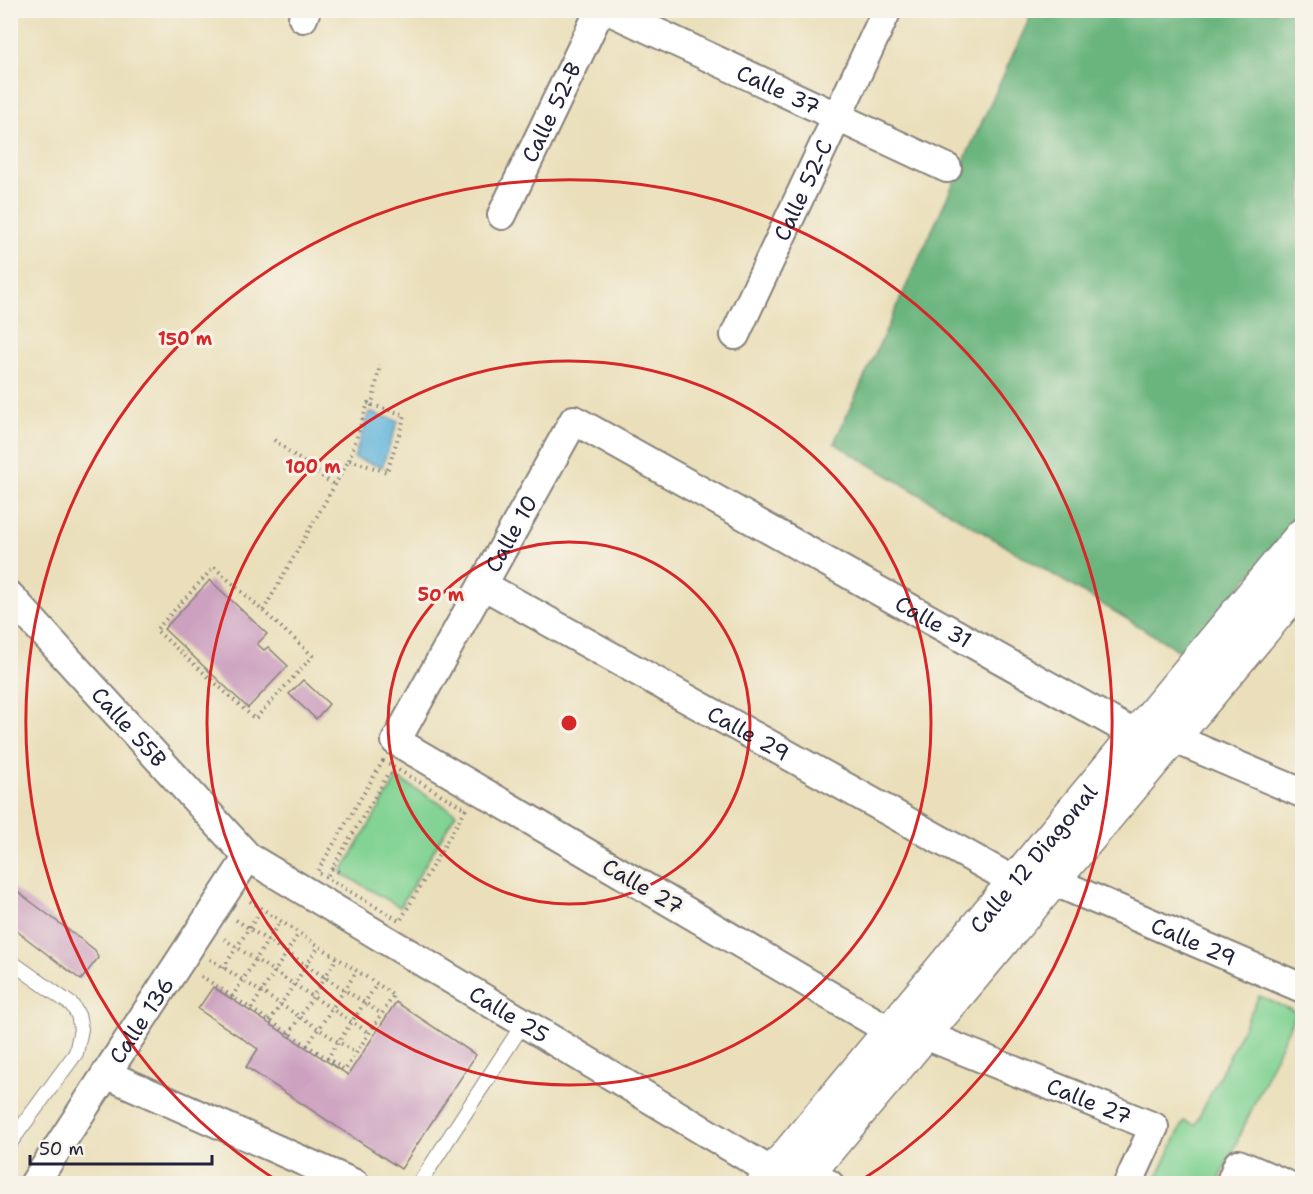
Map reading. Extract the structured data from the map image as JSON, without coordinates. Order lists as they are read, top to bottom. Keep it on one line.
{"streets":{"street":["Calle 37","Calle 52-B","Calle 52-C","Calle 10","Calle 31","Calle 55B","Calle 29","Calle 12 Diagonal","Calle 27","Calle 25","Calle 136"]},"crossings":[["Calle 37","Calle 52-C"],["Calle 10","Calle 31"],["Calle 10","Calle 29"],["Calle 10","Calle 27"],["Calle 31","Calle 12 Diagonal"],["Calle 55B","Calle 25"],["Calle 55B","Calle 136"],["Calle 29","Calle 12 Diagonal"],["Calle 12 Diagonal","Calle 27"],["Calle 12 Diagonal","Calle 25"],["Calle 25","Calle 136"]],"scale_bar":"50 m","rings":["150 m","100 m","50 m"]}
